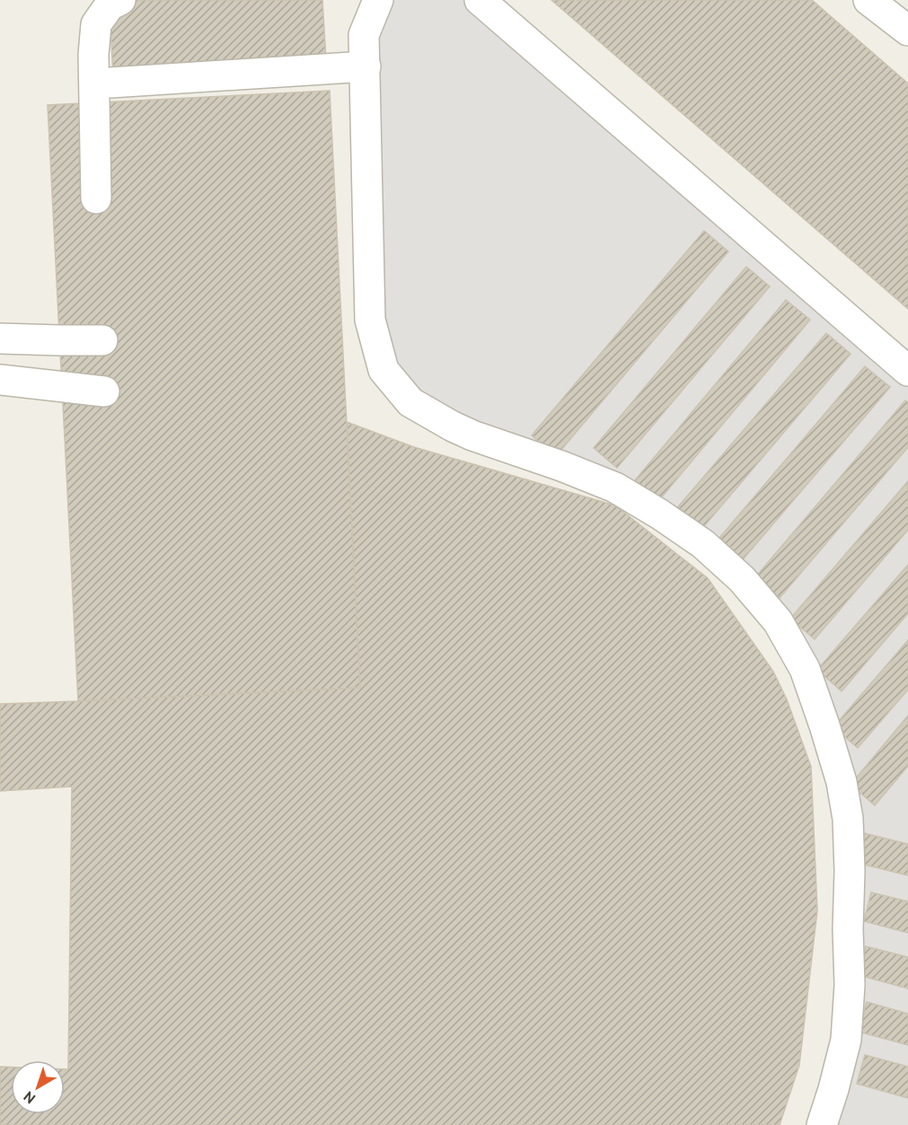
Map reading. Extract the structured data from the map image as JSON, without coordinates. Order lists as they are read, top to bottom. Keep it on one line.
{"north":"bottom left"}
